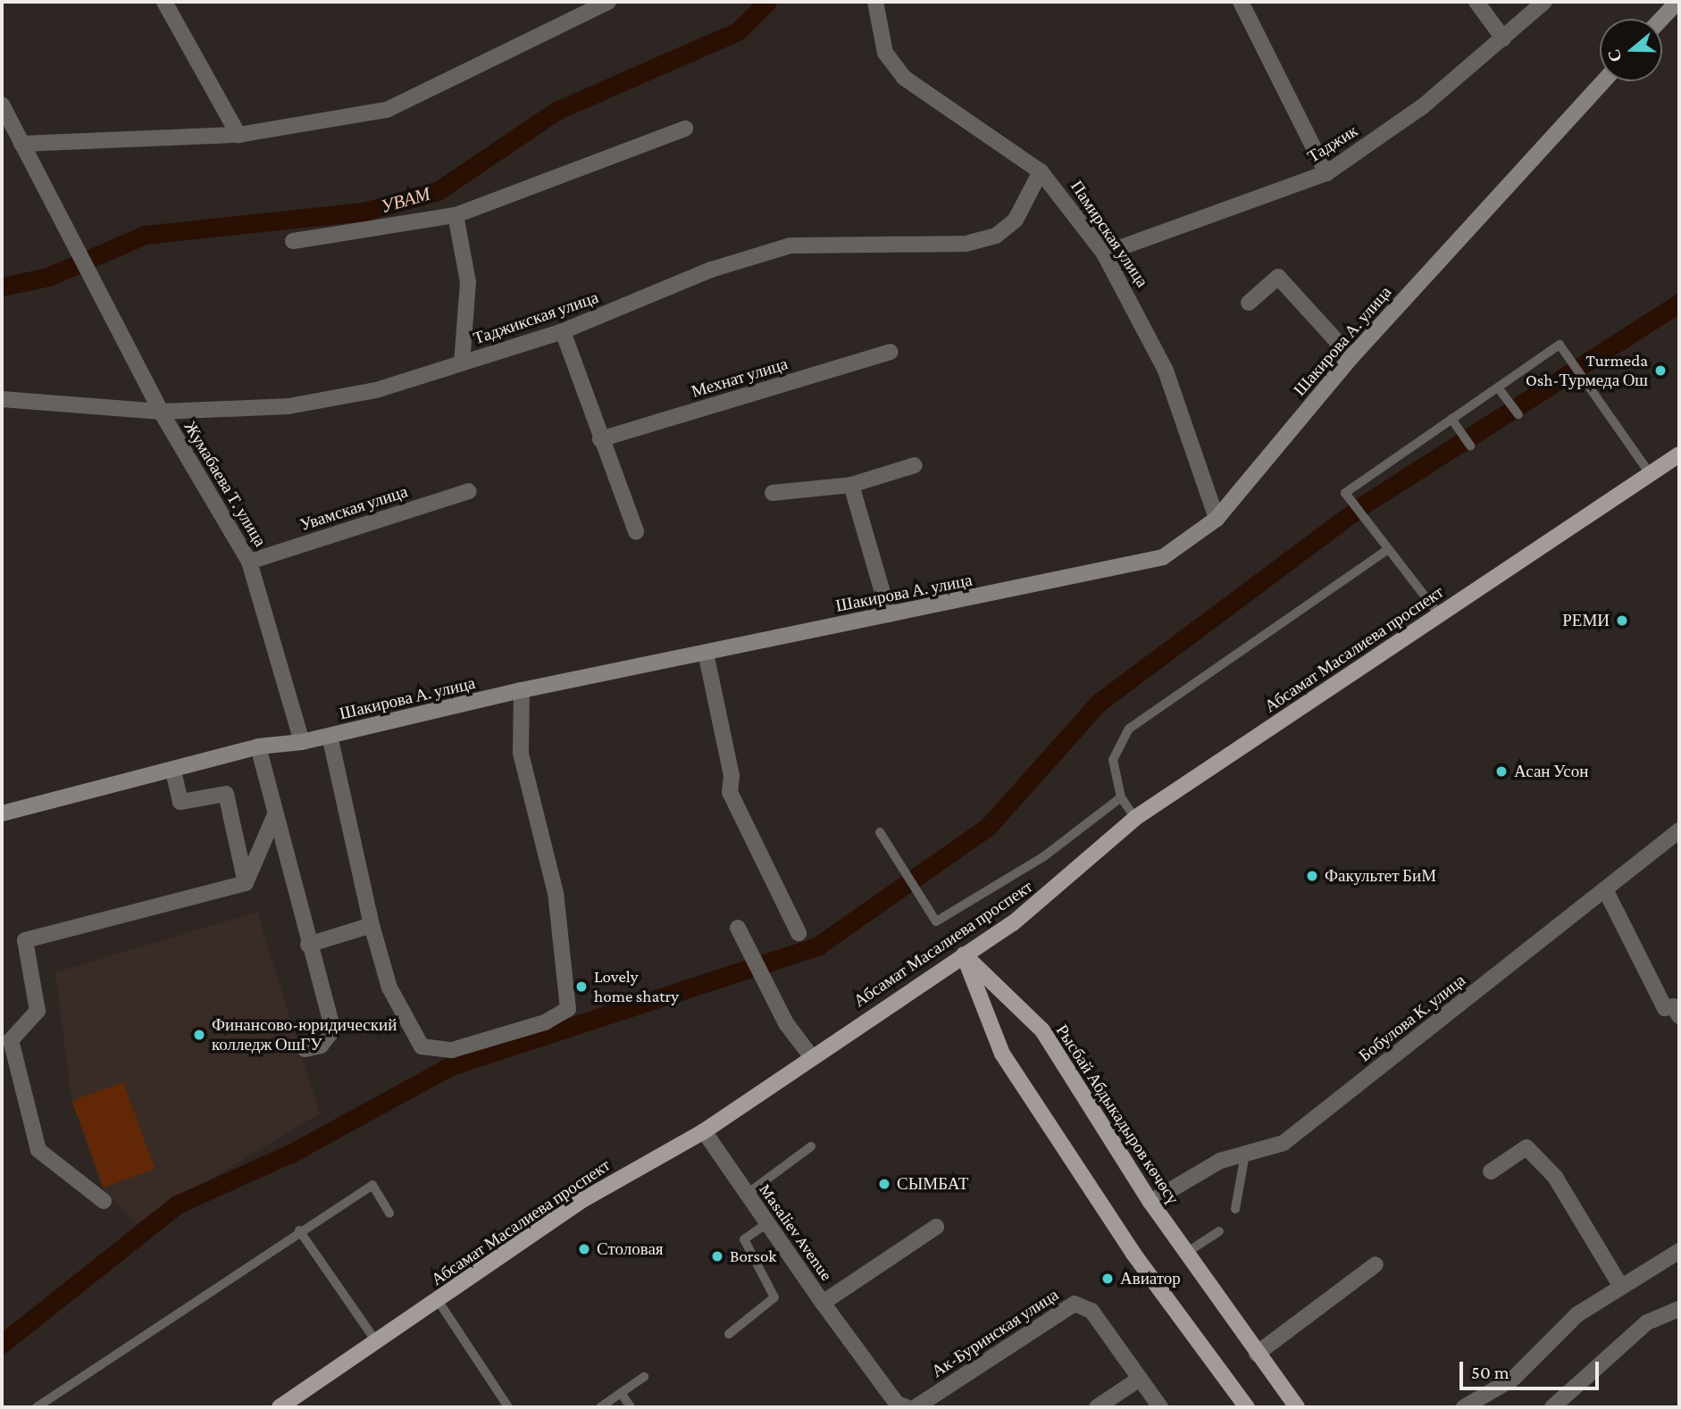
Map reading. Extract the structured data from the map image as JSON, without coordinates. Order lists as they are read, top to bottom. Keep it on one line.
{"streets":{"main road":["Шакирова А. улица","Абсамат Масалиева проспект","Рысбай Абдыкадыров көчөсү"],"street":["Таджик","Памирская улица","Таджикская улица","Мехнат улица","Жумабаева Т. улица","Увамская улица","Бобулова К. улица","Masaliev Avenue","Ак-Буринская улица"]},"crossings":[["Таджик","Памирская улица"],["Памирская улица","Таджикская улица"],["Памирская улица","Шакирова А. улица"],["Таджикская улица","Жумабаева Т. улица"],["Шакирова А. улица","Жумабаева Т. улица"],["Жумабаева Т. улица","Увамская улица"],["Абсамат Масалиева проспект","Рысбай Абдыкадыров көчөсү"],["Абсамат Масалиева проспект","Masaliev Avenue"],["Бобулова К. улица","Рысбай Абдыкадыров көчөсү"]],"water":["УВАМ"],"places":["Turmeda Osh-Турмеда Ош","РЕМИ","Асан Усон","Факультет БиМ","Lovely home shatry","Финансово-юридический колледж ОшГУ","СЫМБАТ","Столовая","Borsok","Авиатор"],"scale_bar":"50 m","north":"left"}
